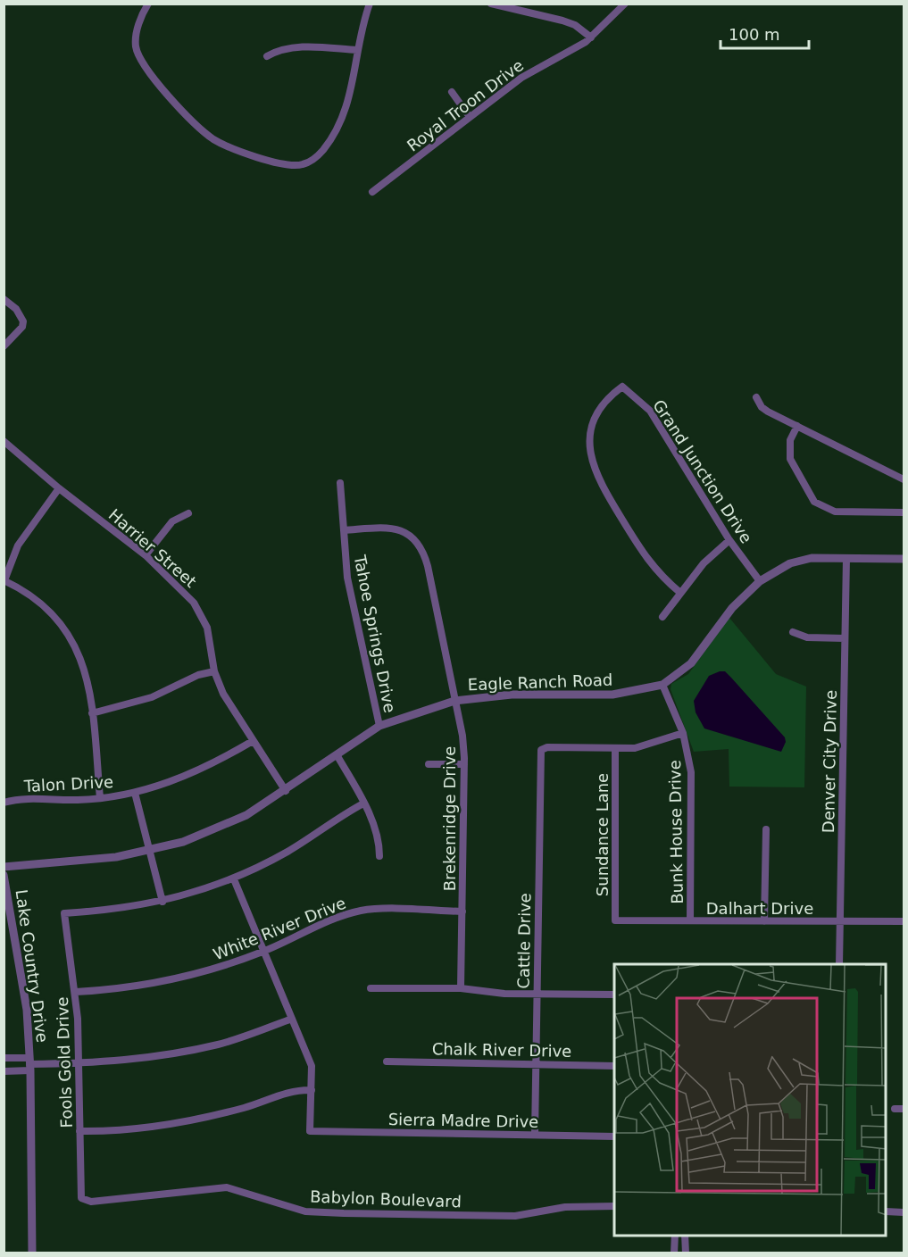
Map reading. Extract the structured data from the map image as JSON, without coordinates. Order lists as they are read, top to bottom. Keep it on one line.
{"streets":{"street":["Royal Troon Drive","Grand Junction Drive","Harrier Street","Tahoe Springs Drive","Eagle Ranch Road","Denver City Drive","Talon Drive","Brekenridge Drive","Bunk House Drive","Sundance Lane","Dalhart Drive","White River Drive","Cattle Drive","Lake Country Drive","Chalk River Drive","Fools Gold Drive","Sierra Madre Drive","Babylon Boulevard"]},"crossings":[["Grand Junction Drive","Eagle Ranch Road"],["Harrier Street","Eagle Ranch Road"],["Harrier Street","Talon Drive"],["Tahoe Springs Drive","Eagle Ranch Road"],["Tahoe Springs Drive","Brekenridge Drive"],["Eagle Ranch Road","Denver City Drive"],["Eagle Ranch Road","Brekenridge Drive"],["Eagle Ranch Road","Bunk House Drive"],["Denver City Drive","Dalhart Drive"],["Brekenridge Drive","White River Drive"],["Bunk House Drive","Dalhart Drive"],["Sundance Lane","Dalhart Drive"],["Sundance Lane","Cattle Drive"],["White River Drive","Fools Gold Drive"],["Cattle Drive","Chalk River Drive"],["Cattle Drive","Sierra Madre Drive"],["Fools Gold Drive","Babylon Boulevard"]],"scale_bar":"100 m"}
